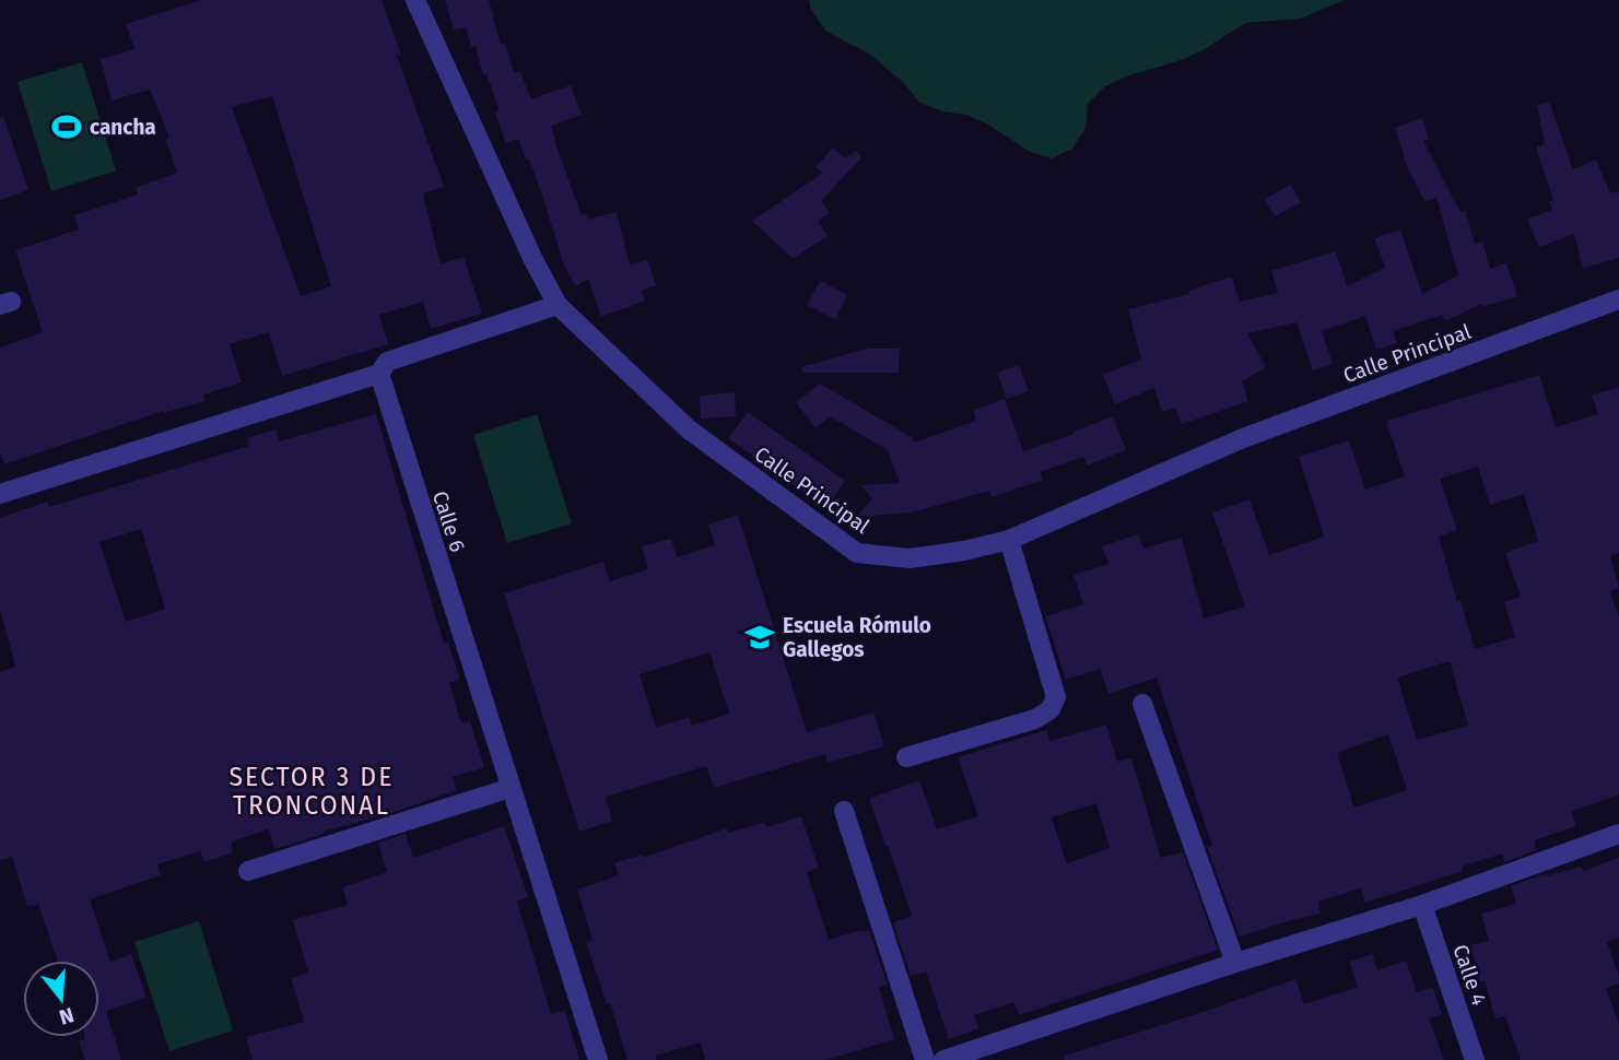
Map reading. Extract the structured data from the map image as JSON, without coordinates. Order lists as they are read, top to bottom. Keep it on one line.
{"streets":{"street":["Calle Principal","Calle 6","Calle 4"]},"districts":["SECTOR 3 DE TRONCONAL"],"places":{"sports":["cancha"],"school or university":["Escuela Rómulo Gallegos"]},"north":"bottom"}
